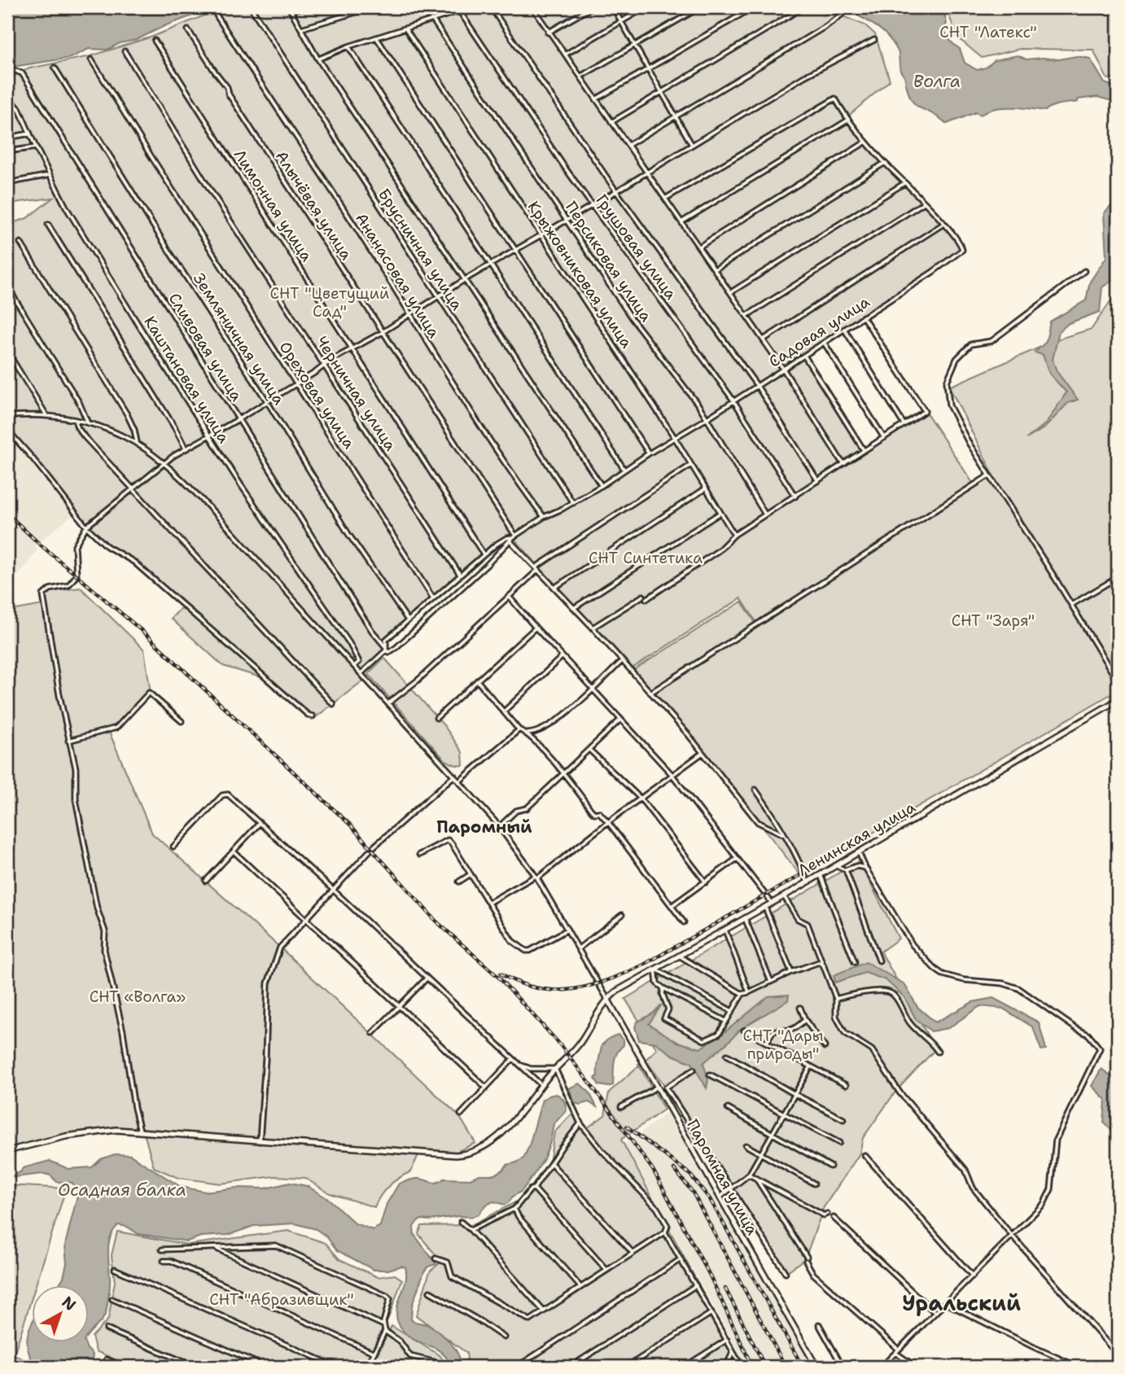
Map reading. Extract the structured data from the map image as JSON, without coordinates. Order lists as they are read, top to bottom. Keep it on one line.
{"streets":{"street":["Лимонная улица","Алычёвая улица","Грушовая улица","Брусничная улица","Персиковая улица","Крыжовниковая улица","Ананасовая улица","Садовая улица","Земляничная улица","Сливовая улица","Каштановая улица","Черничная улица","Ореховая улица","Ленинская улица","Паромная улица"]},"crossings":[["Лимонная улица","Садовая улица"],["Алычёвая улица","Садовая улица"],["Грушовая улица","Садовая улица"],["Брусничная улица","Садовая улица"],["Персиковая улица","Садовая улица"],["Крыжовниковая улица","Садовая улица"],["Ананасовая улица","Садовая улица"],["Садовая улица","Земляничная улица"],["Садовая улица","Сливовая улица"],["Садовая улица","Черничная улица"],["Садовая улица","Ореховая улица"],["Ленинская улица","Паромная улица"]],"districts":["Паромный","Уральский"],"water":["Волга","Осадная балка"],"parks":["СНТ \"Латекс\"","СНТ \"Цветущий Сад\"","СНТ Синтетика","СНТ \"Заря\"","СНТ «Волга»","СНТ \"Дары природы\"","СНТ \"Абразивщик\""],"north":"top right"}
